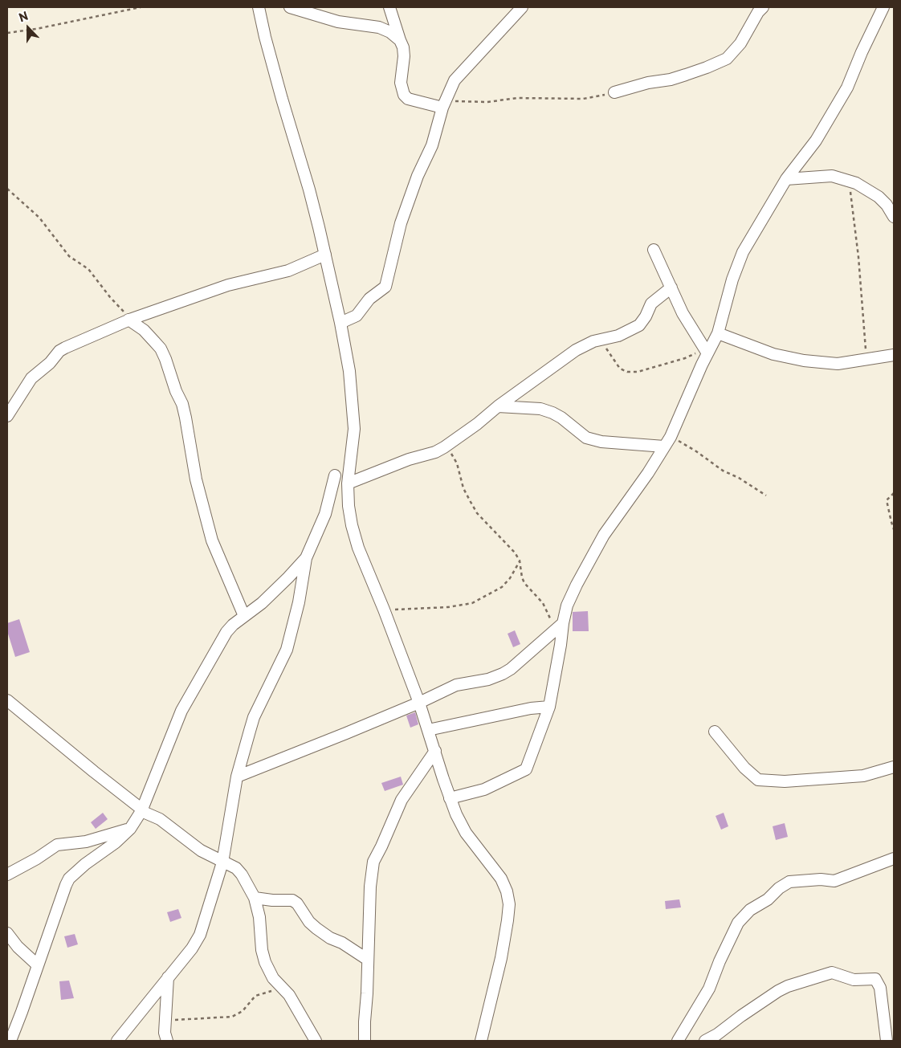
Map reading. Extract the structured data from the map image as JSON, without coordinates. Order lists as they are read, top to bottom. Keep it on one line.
{"north":"top"}
